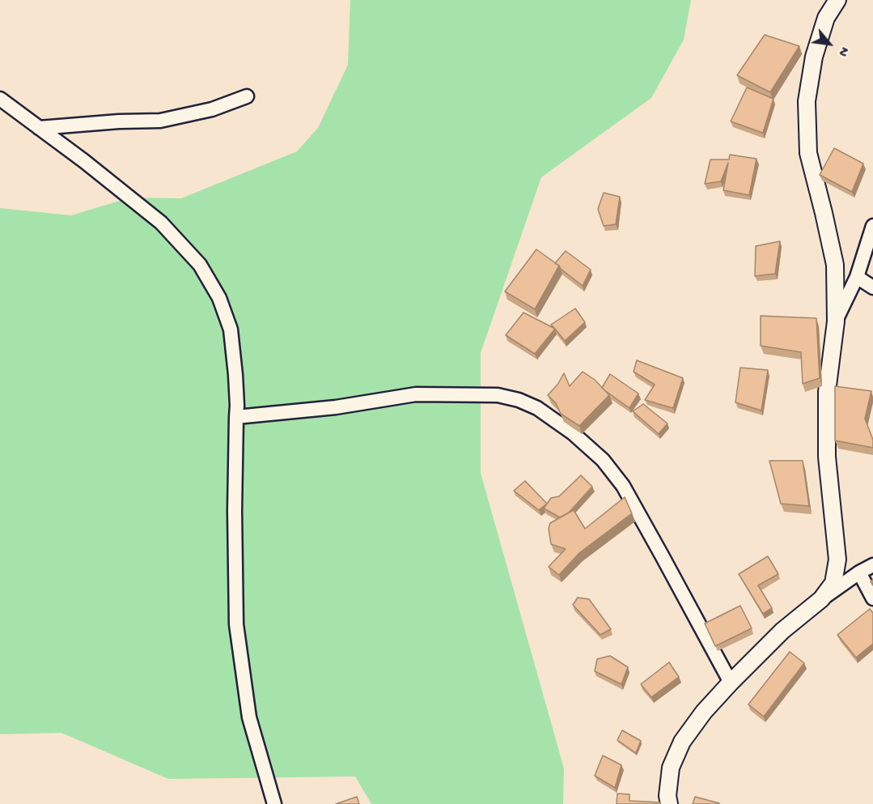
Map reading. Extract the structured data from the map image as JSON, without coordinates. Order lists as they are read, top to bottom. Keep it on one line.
{"north":"bottom right"}
